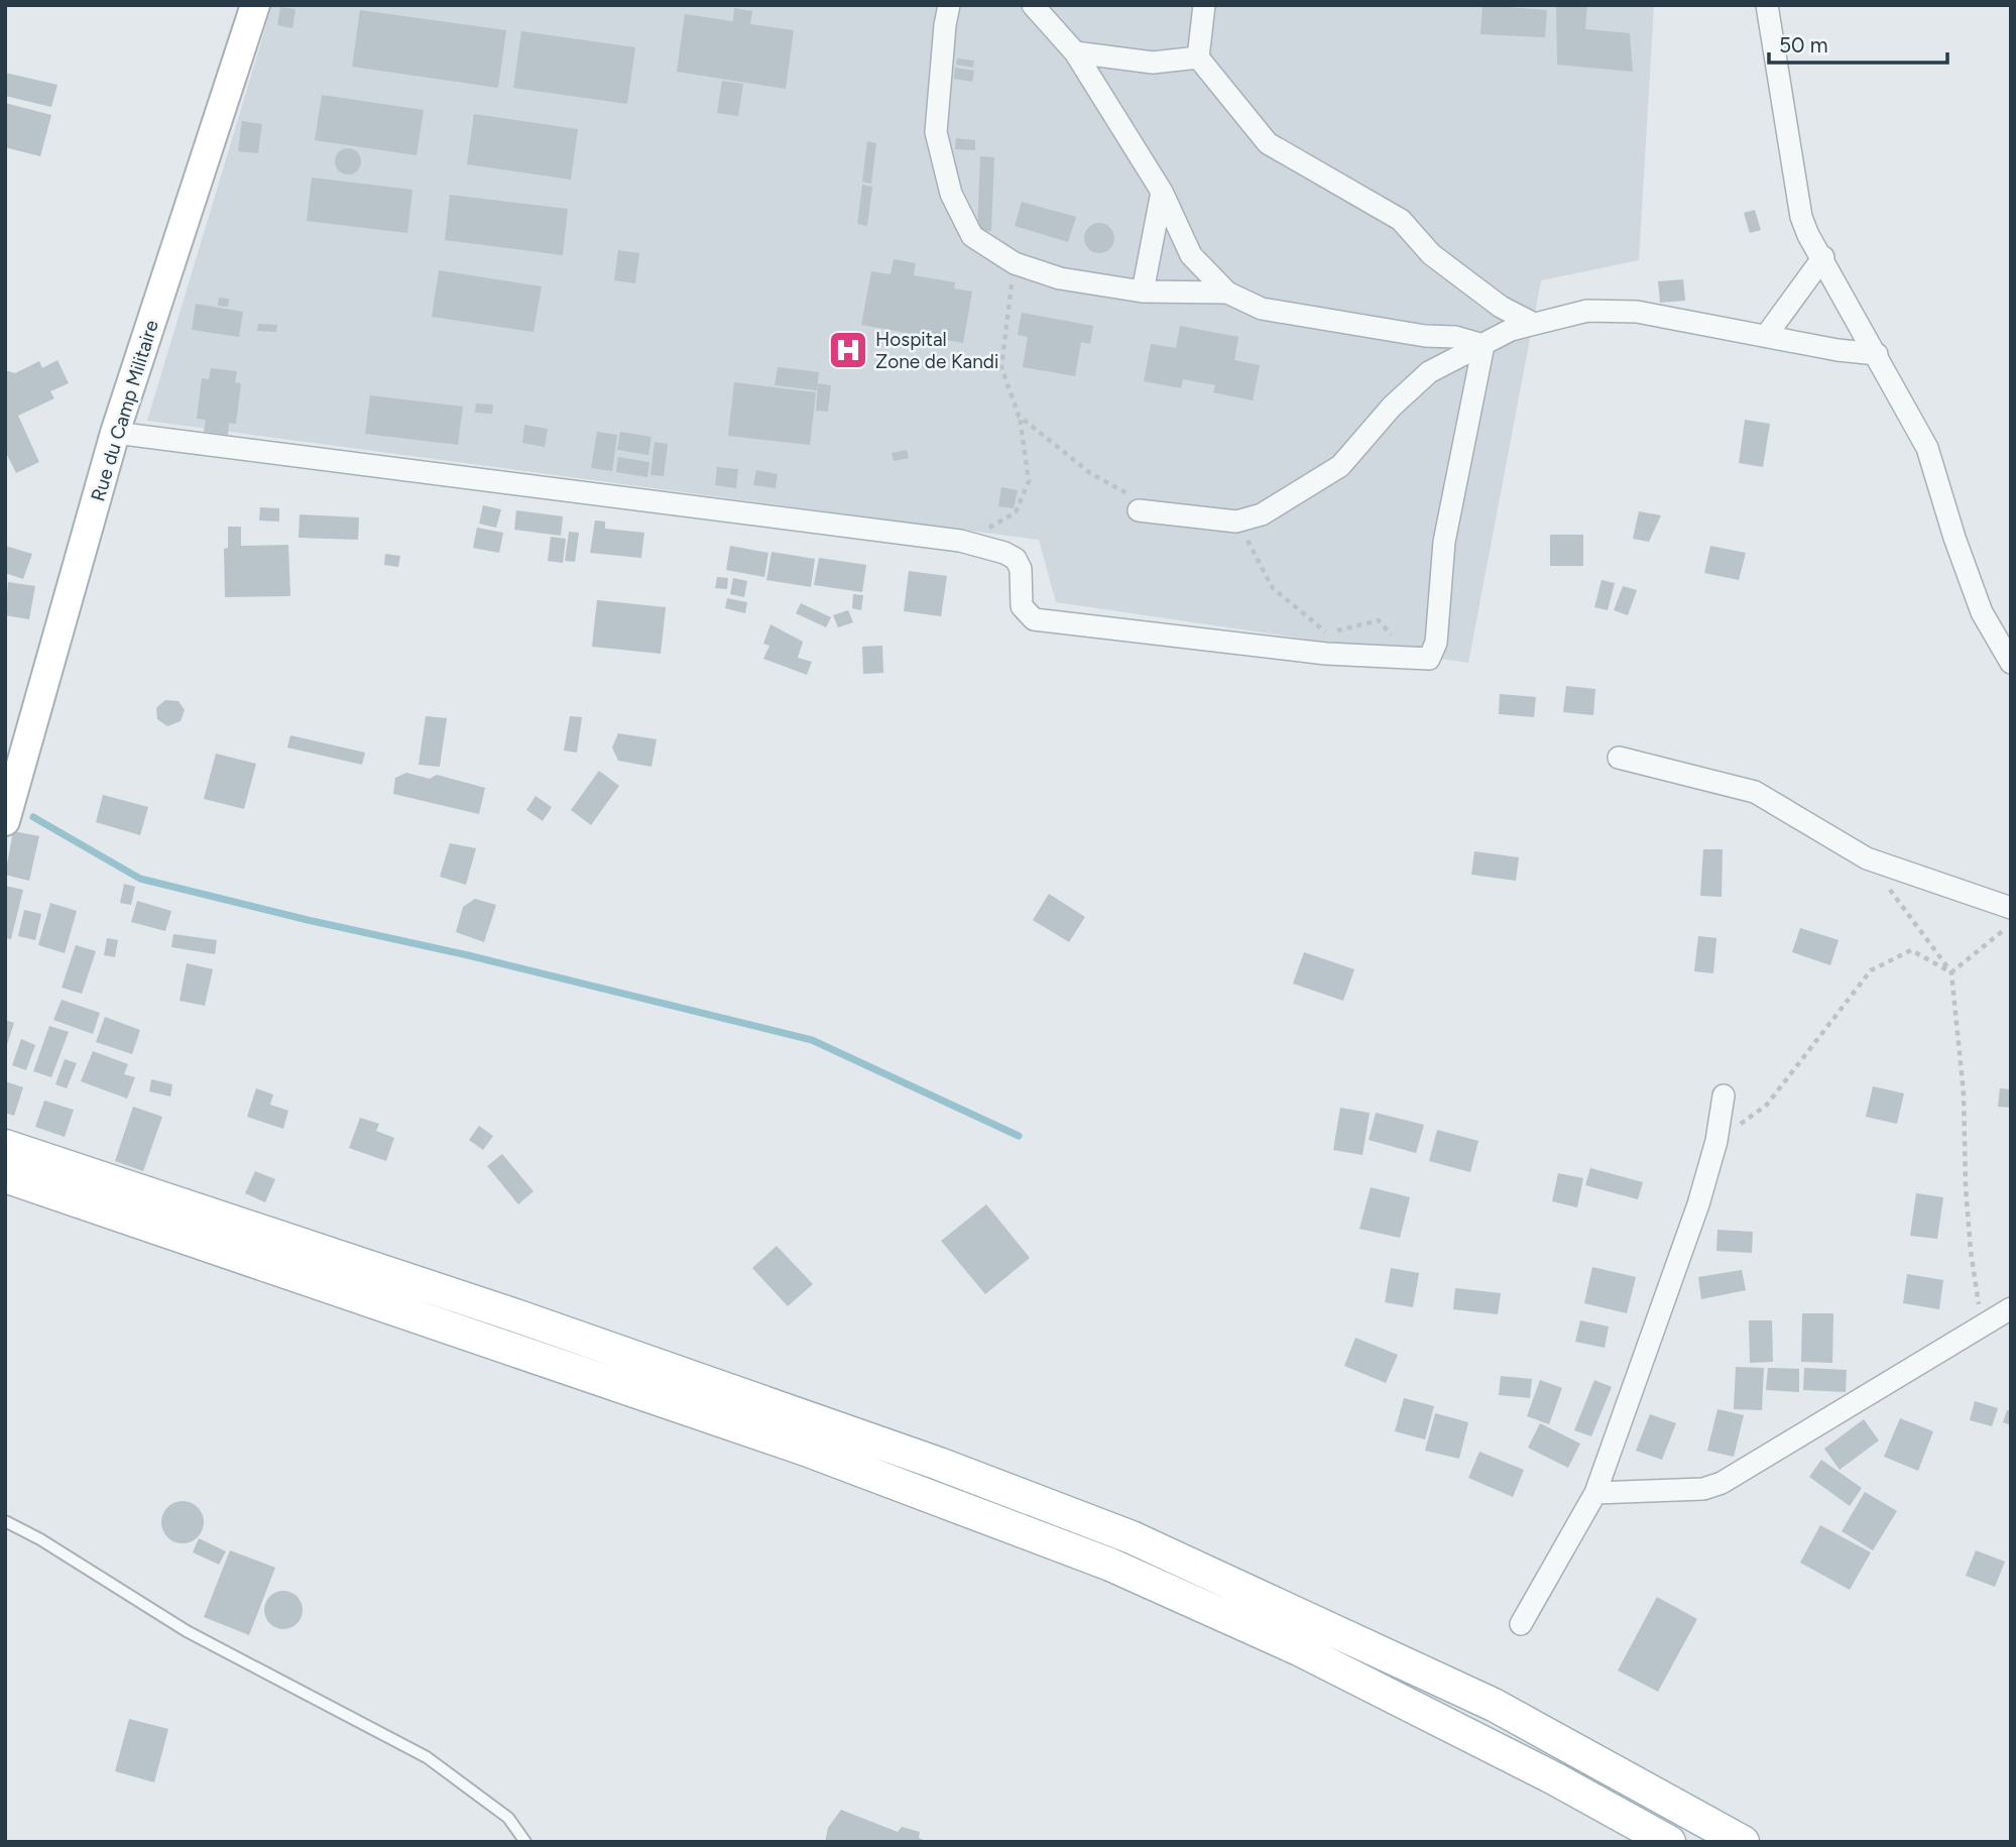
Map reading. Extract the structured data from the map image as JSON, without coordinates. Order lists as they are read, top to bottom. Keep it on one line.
{"streets":{"street":["Rue du Camp Militaire"]},"places":{"hospital":["Hospital Zone de Kandi"]},"scale_bar":"50 m"}
